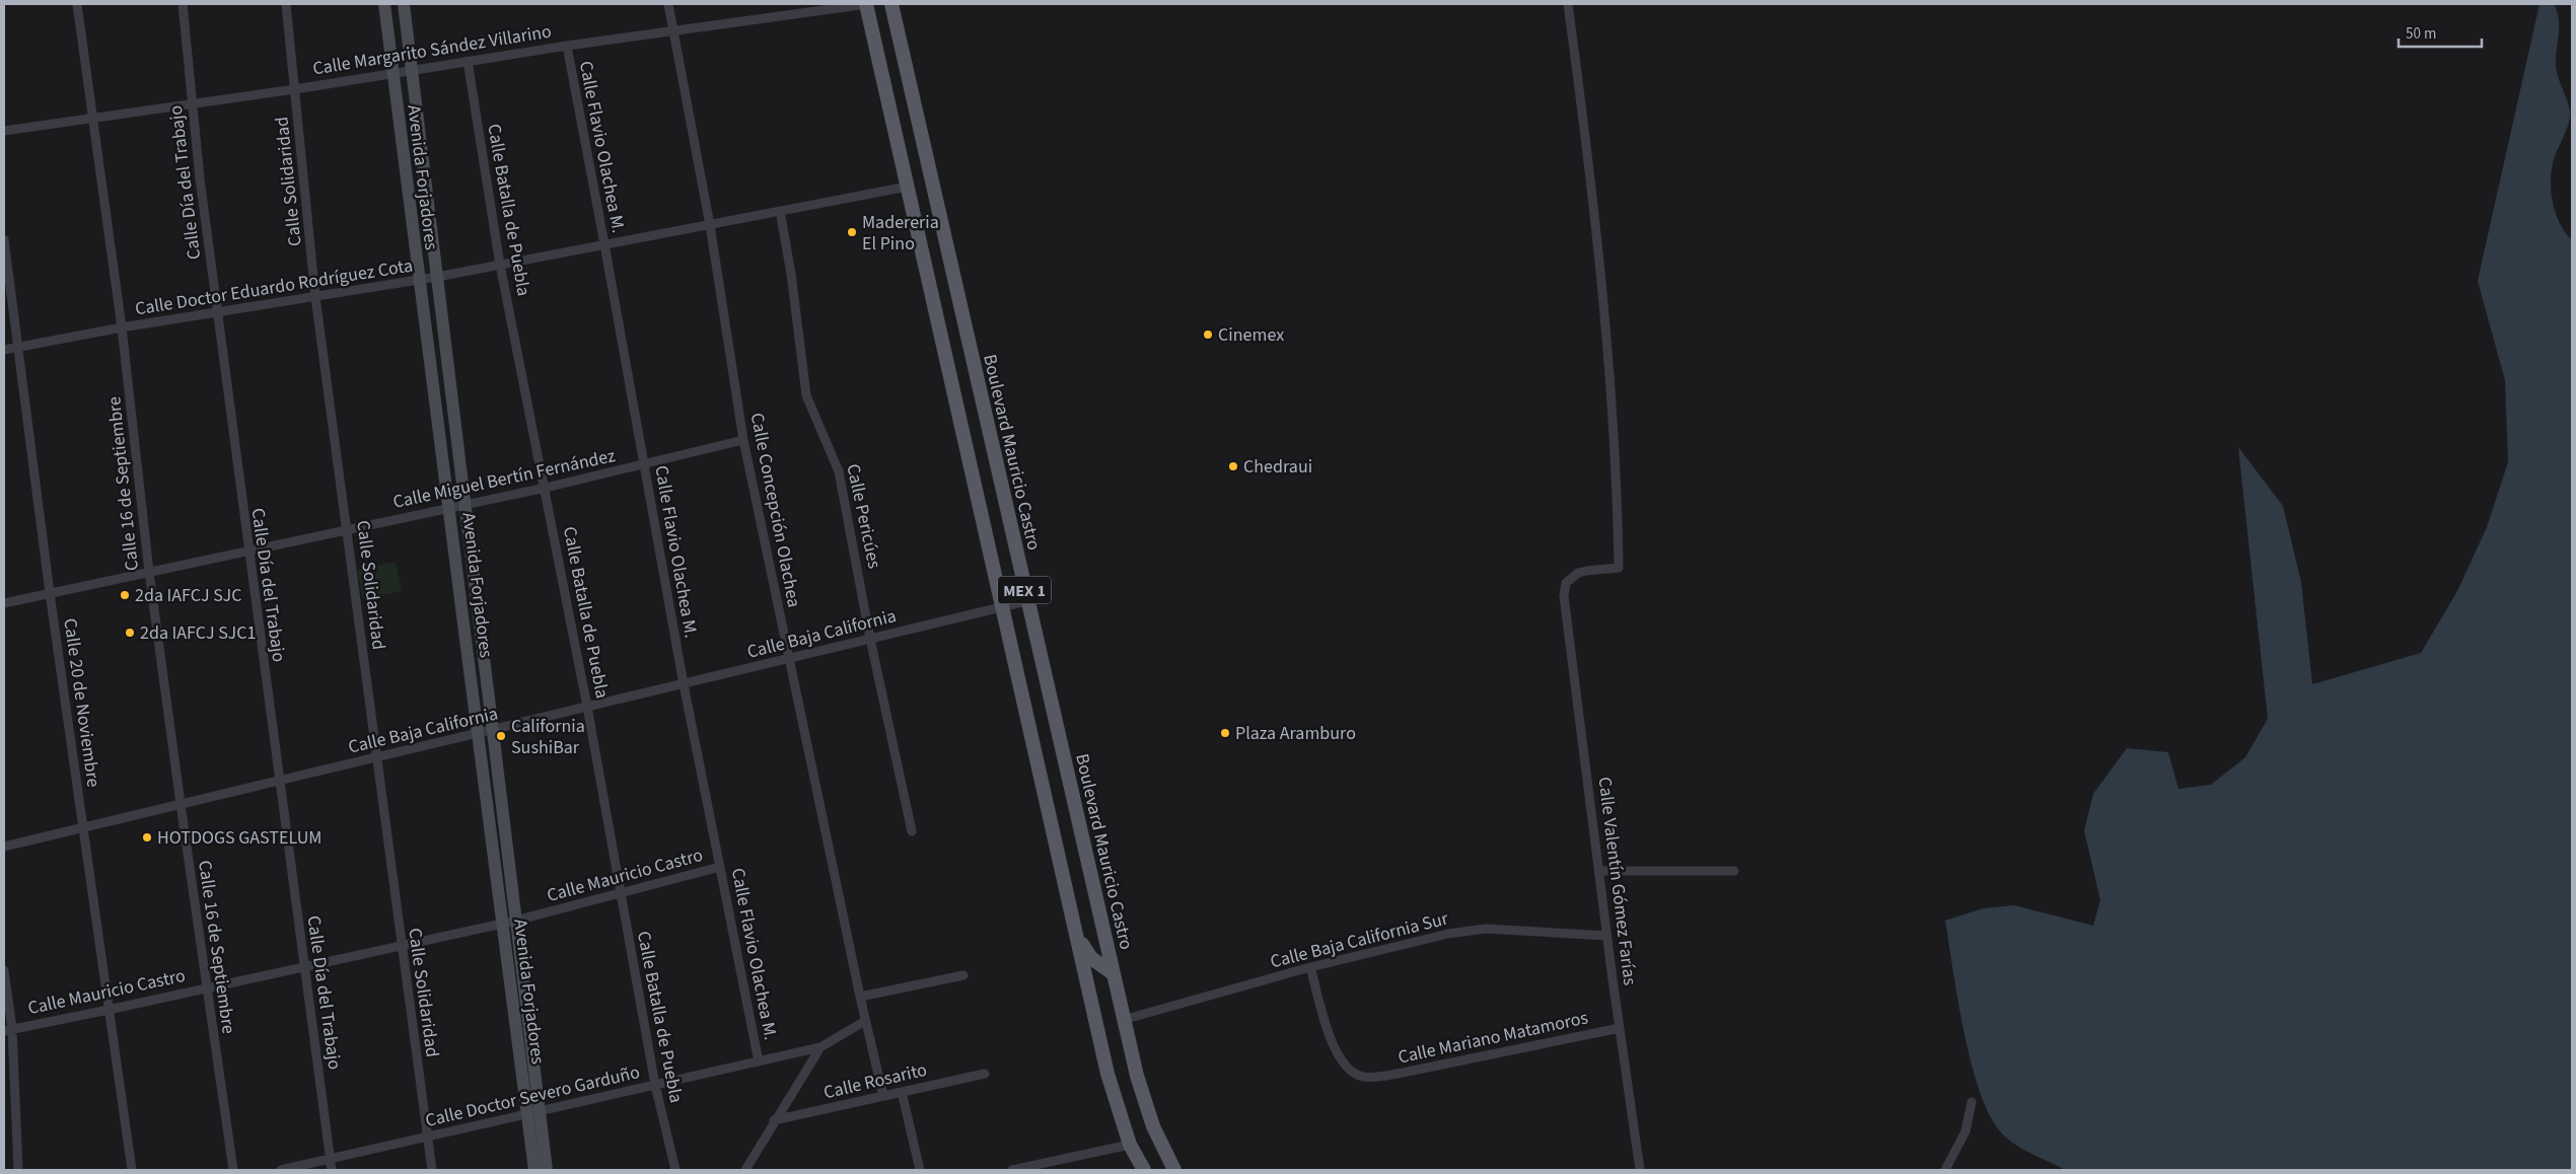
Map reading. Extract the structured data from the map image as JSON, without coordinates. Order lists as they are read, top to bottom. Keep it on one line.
{"streets":{"main road":["Avenida Forjadores","Boulevard Mauricio Castro","MEX 1"],"street":["Calle Margarito Sández Villarino","Calle Flavio Olachea M.","Calle Solidaridad","Calle Día del Trabajo","Calle Batalla de Puebla","Calle Doctor Eduardo Rodríguez Cota","Calle Miguel Bertín Fernández","Calle 16 de Septiembre","Calle Concepción Olachea","Calle Pericúes","Calle Baja California","Calle 20 de Noviembre","Calle Mauricio Castro","Calle Valentín Gómez Farías","Calle Baja California Sur","Calle Mariano Matamoros","Calle Rosarito","Calle Doctor Severo Garduño"]},"crossings":[["Calle Margarito Sández Villarino","Calle Flavio Olachea M."],["Calle Margarito Sández Villarino","Avenida Forjadores"],["Calle Margarito Sández Villarino","Calle Solidaridad"],["Calle Margarito Sández Villarino","Calle Día del Trabajo"],["Calle Margarito Sández Villarino","Calle Batalla de Puebla"],["Calle Margarito Sández Villarino","Calle 16 de Septiembre"],["Calle Margarito Sández Villarino","Calle Concepción Olachea"],["Calle Margarito Sández Villarino","MEX 1"],["Calle Flavio Olachea M.","Calle Doctor Eduardo Rodríguez Cota"],["Calle Flavio Olachea M.","Calle Miguel Bertín Fernández"],["Calle Flavio Olachea M.","Calle Baja California"],["Calle Flavio Olachea M.","Calle Mauricio Castro"],["Calle Flavio Olachea M.","Calle Doctor Severo Garduño"],["Avenida Forjadores","Calle Doctor Eduardo Rodríguez Cota"],["Avenida Forjadores","Calle Miguel Bertín Fernández"],["Avenida Forjadores","Calle Baja California"],["Avenida Forjadores","Calle Mauricio Castro"],["Avenida Forjadores","Calle Doctor Severo Garduño"],["Calle Solidaridad","Calle Doctor Eduardo Rodríguez Cota"],["Calle Solidaridad","Calle Miguel Bertín Fernández"],["Calle Solidaridad","Calle Baja California"],["Calle Solidaridad","Calle Mauricio Castro"],["Calle Solidaridad","Calle Doctor Severo Garduño"],["Calle Día del Trabajo","Calle Doctor Eduardo Rodríguez Cota"],["Calle Día del Trabajo","Calle Miguel Bertín Fernández"],["Calle Día del Trabajo","Calle Baja California"],["Calle Día del Trabajo","Calle Mauricio Castro"],["Calle Día del Trabajo","Calle Doctor Severo Garduño"],["Calle Batalla de Puebla","Calle Doctor Eduardo Rodríguez Cota"],["Calle Batalla de Puebla","Calle Miguel Bertín Fernández"],["Calle Batalla de Puebla","Calle Baja California"],["Calle Batalla de Puebla","Calle Mauricio Castro"],["Calle Batalla de Puebla","Calle Doctor Severo Garduño"],["Calle Doctor Eduardo Rodríguez Cota","Calle 16 de Septiembre"],["Calle Doctor Eduardo Rodríguez Cota","Calle Concepción Olachea"],["Calle Doctor Eduardo Rodríguez Cota","Calle Pericúes"],["Calle Doctor Eduardo Rodríguez Cota","MEX 1"],["Calle Doctor Eduardo Rodríguez Cota","Calle 20 de Noviembre"],["Boulevard Mauricio Castro","Calle Baja California"],["Boulevard Mauricio Castro","Calle Baja California Sur"],["Calle Miguel Bertín Fernández","Calle 16 de Septiembre"],["Calle Miguel Bertín Fernández","Calle Concepción Olachea"],["Calle Miguel Bertín Fernández","Calle 20 de Noviembre"],["Calle 16 de Septiembre","Calle Baja California"],["Calle 16 de Septiembre","Calle Mauricio Castro"],["Calle Concepción Olachea","Calle Baja California"],["Calle Concepción Olachea","Calle Rosarito"],["Calle Pericúes","Calle Baja California"],["MEX 1","Calle Baja California"],["Calle Baja California","Calle 20 de Noviembre"],["Calle 20 de Noviembre","Calle Mauricio Castro"],["Calle Valentín Gómez Farías","Calle Baja California Sur"],["Calle Valentín Gómez Farías","Calle Mariano Matamoros"],["Calle Baja California Sur","Calle Mariano Matamoros"]],"places":["Madereria El Pino","Cinemex","Chedraui","2da IAFCJ SJC","2da IAFCJ SJC1","Plaza Aramburo","California SushiBar","HOTDOGS GASTELUM"],"scale_bar":"50 m"}
